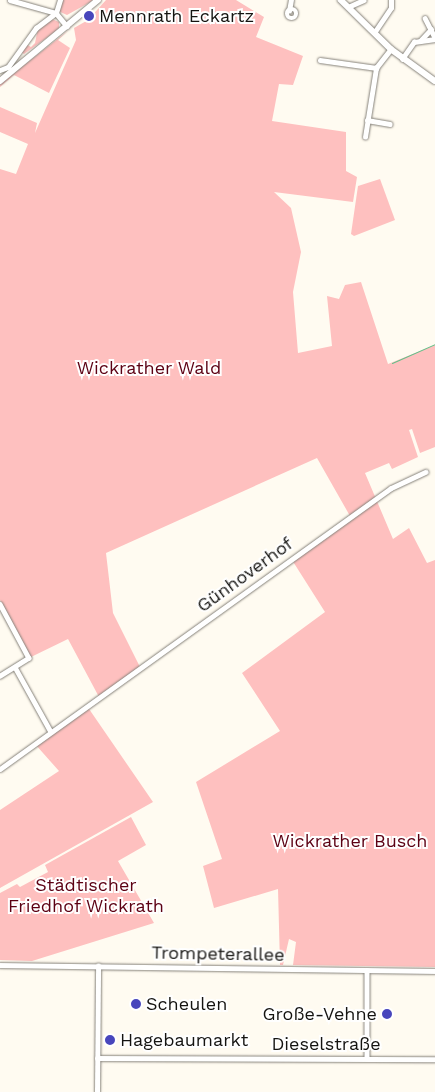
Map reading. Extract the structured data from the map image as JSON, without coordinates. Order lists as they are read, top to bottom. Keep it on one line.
{"streets":{"street":["Günhoverhof","Trompeterallee","Dieselstraße"]},"parks":["Wickrather Wald","Wickrather Busch","Städtischer Friedhof Wickrath"],"places":["Mennrath Eckartz","Scheulen","Große-Vehne","Hagebaumarkt"]}
